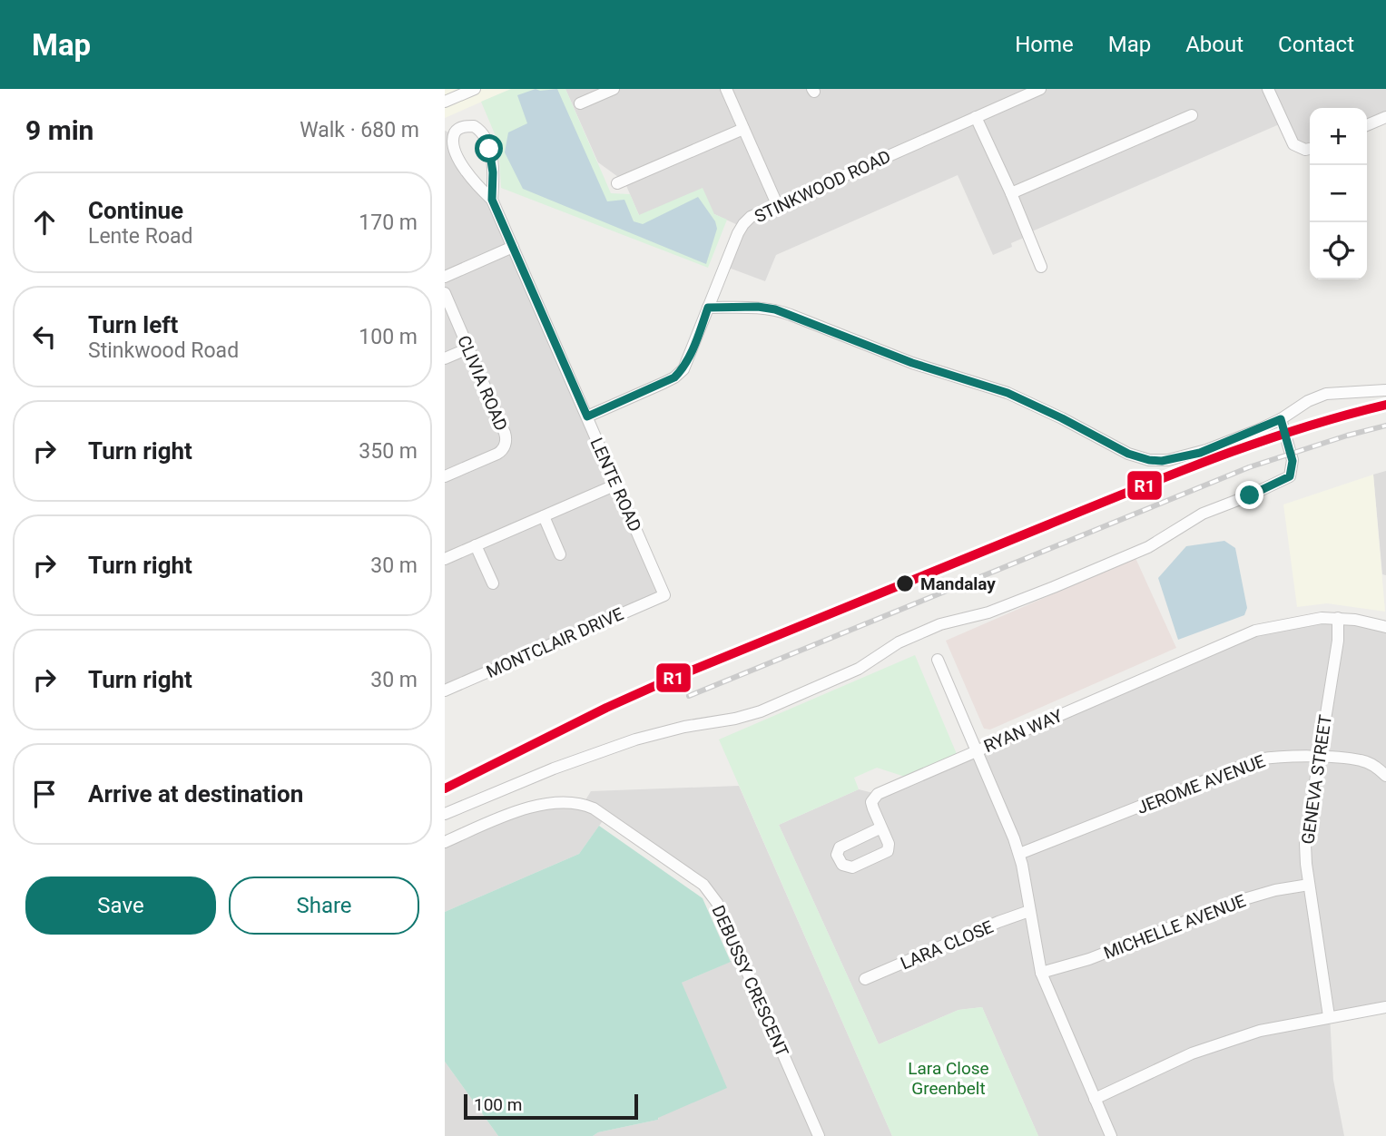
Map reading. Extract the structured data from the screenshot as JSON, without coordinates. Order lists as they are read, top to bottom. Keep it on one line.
{"streets":{"street":["STINKWOOD ROAD","CLIVIA ROAD","LENTE ROAD","MONTCLAIR DRIVE","RYAN WAY","GENEVA STREET","JEROME AVENUE","MICHELLE AVENUE","LARA CLOSE","DEBUSSY CRESCENT"]},"crossings":[["STINKWOOD ROAD","LENTE ROAD"],["LENTE ROAD","MONTCLAIR DRIVE"],["RYAN WAY","GENEVA STREET"],["RYAN WAY","JEROME AVENUE"],["RYAN WAY","MICHELLE AVENUE"],["RYAN WAY","LARA CLOSE"],["GENEVA STREET","JEROME AVENUE"],["GENEVA STREET","MICHELLE AVENUE"]],"parks":["Lara Close Greenbelt"],"places":["Mandalay"],"lines":["transit line R1"],"scale_bar":"100 m","page":{"header":"Map","nav":["Home","Map","About","Contact"],"heading":["9 min","Walk · 680 m"],"map_buttons":["+","−"],"list":[["Continue","Lente Road","170 m"],["Turn left","Stinkwood Road","100 m"],["Turn right","350 m"],["Turn right","30 m"],["Turn right","30 m"],"Arrive at destination"],"buttons":["Save","Share"],"scale":"100 m"}}
